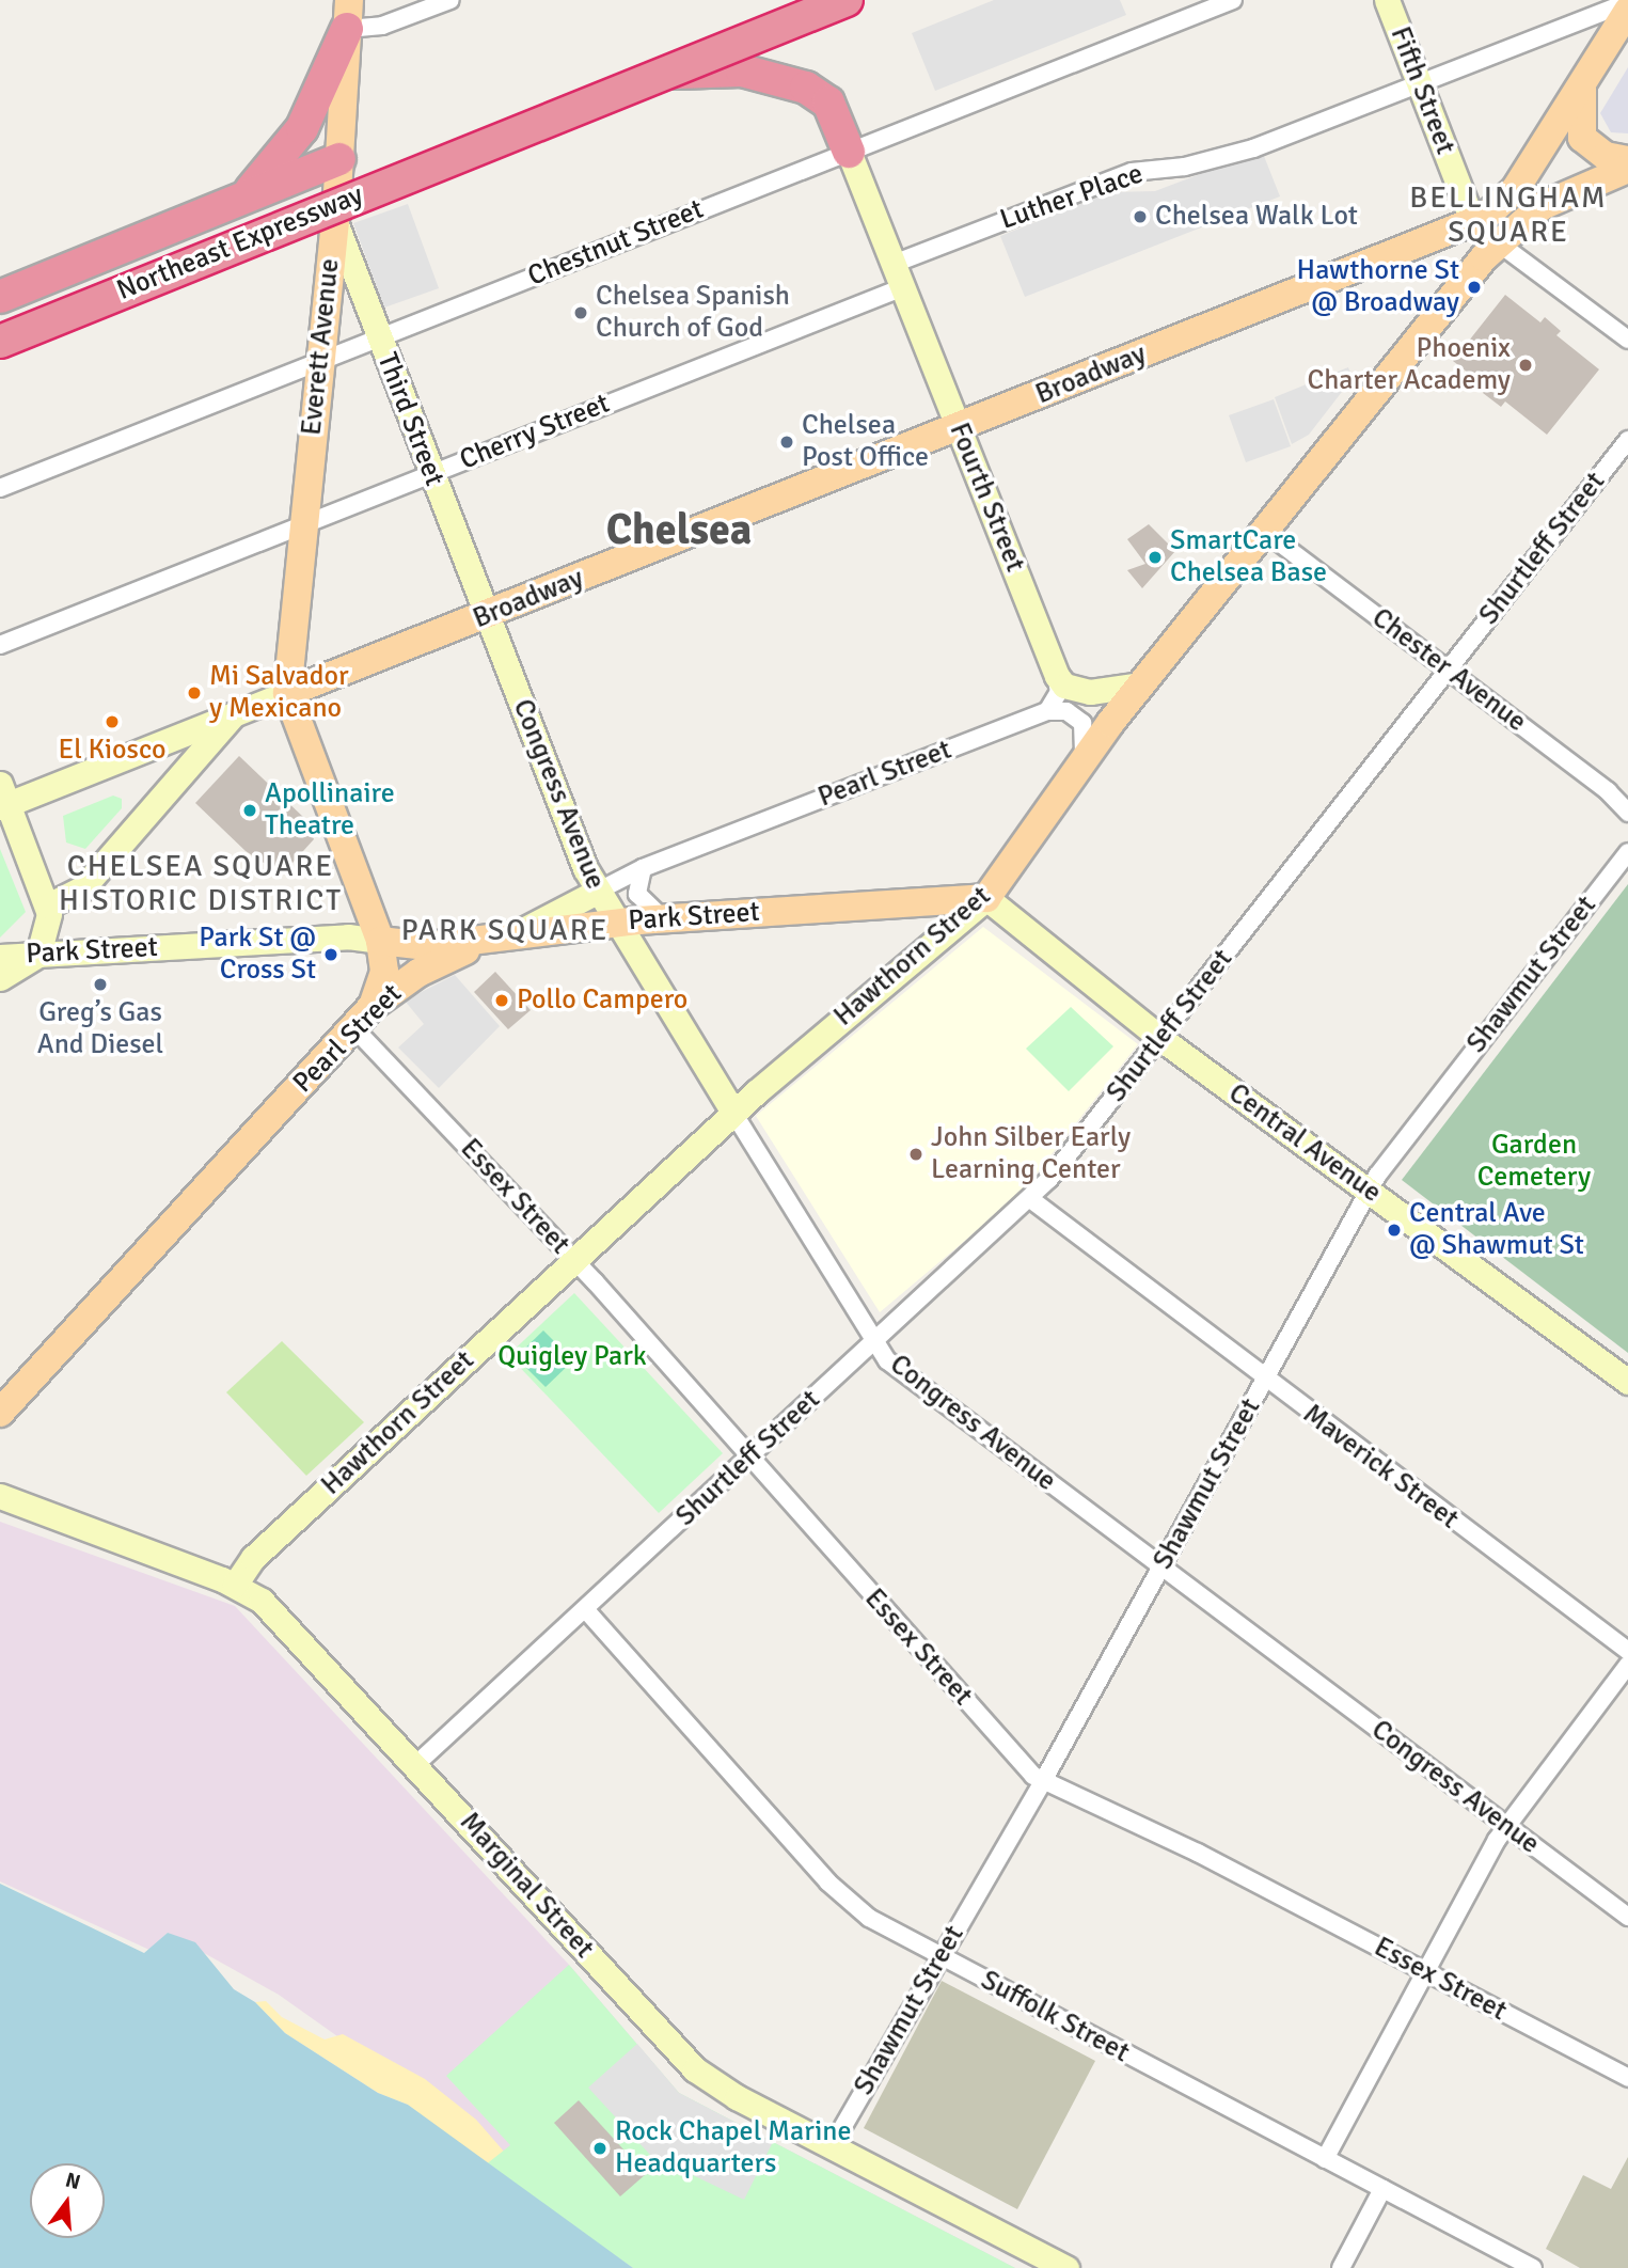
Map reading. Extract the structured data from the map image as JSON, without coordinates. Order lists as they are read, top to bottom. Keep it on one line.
{"streets":{"highway":["Northeast Expressway"],"main road":["Everett Avenue","Broadway","Pearl Street","Park Street","Hawthorn Street"],"street":["Fifth Street","Luther Place","Chestnut Street","Third Street","Cherry Street","Fourth Street","Shurtleff Street","Chester Avenue","Congress Avenue","Shawmut Street","Central Avenue","Essex Street","Maverick Street","Marginal Street","Suffolk Street"]},"crossings":[["Fifth Street","Luther Place"],["Fifth Street","Broadway"],["Luther Place","Fourth Street"],["Chestnut Street","Everett Avenue"],["Chestnut Street","Third Street"],["Chestnut Street","Fourth Street"],["Everett Avenue","Broadway"],["Everett Avenue","Third Street"],["Everett Avenue","Cherry Street"],["Broadway","Third Street"],["Broadway","Fourth Street"],["Broadway","Congress Avenue"],["Third Street","Cherry Street"],["Third Street","Congress Avenue"],["Cherry Street","Fourth Street"],["Shurtleff Street","Chester Avenue"],["Shurtleff Street","Congress Avenue"],["Shurtleff Street","Central Avenue"],["Shurtleff Street","Essex Street"],["Shurtleff Street","Maverick Street"],["Shurtleff Street","Marginal Street"],["Shurtleff Street","Suffolk Street"],["Chester Avenue","Hawthorn Street"],["Pearl Street","Congress Avenue"],["Pearl Street","Park Street"],["Pearl Street","Essex Street"],["Congress Avenue","Park Street"],["Congress Avenue","Hawthorn Street"],["Congress Avenue","Shawmut Street"],["Park Street","Hawthorn Street"],["Park Street","Central Avenue"],["Hawthorn Street","Central Avenue"],["Hawthorn Street","Essex Street"],["Hawthorn Street","Marginal Street"],["Shawmut Street","Central Avenue"],["Shawmut Street","Essex Street"],["Shawmut Street","Maverick Street"],["Shawmut Street","Marginal Street"],["Shawmut Street","Suffolk Street"]],"districts":["BELLINGHAM SQUARE","Chelsea","CHELSEA SQUARE HISTORIC DISTRICT","PARK SQUARE"],"parks":["Garden Cemetery","Quigley Park"],"places":["Chelsea Walk Lot","Hawthorne St @ Broadway","Chelsea Spanish Church of God","Phoenix Charter Academy","Chelsea Post Office","SmartCare Chelsea Base","Mi Salvador y Mexicano","El Kiosco","Apollinaire Theatre","Park St @ Cross St","Greg’s Gas And Diesel","Pollo Campero","John Silber Early Learning Center","Central Ave @ Shawmut St","Rock Chapel Marine Headquarters"],"north":"top"}
